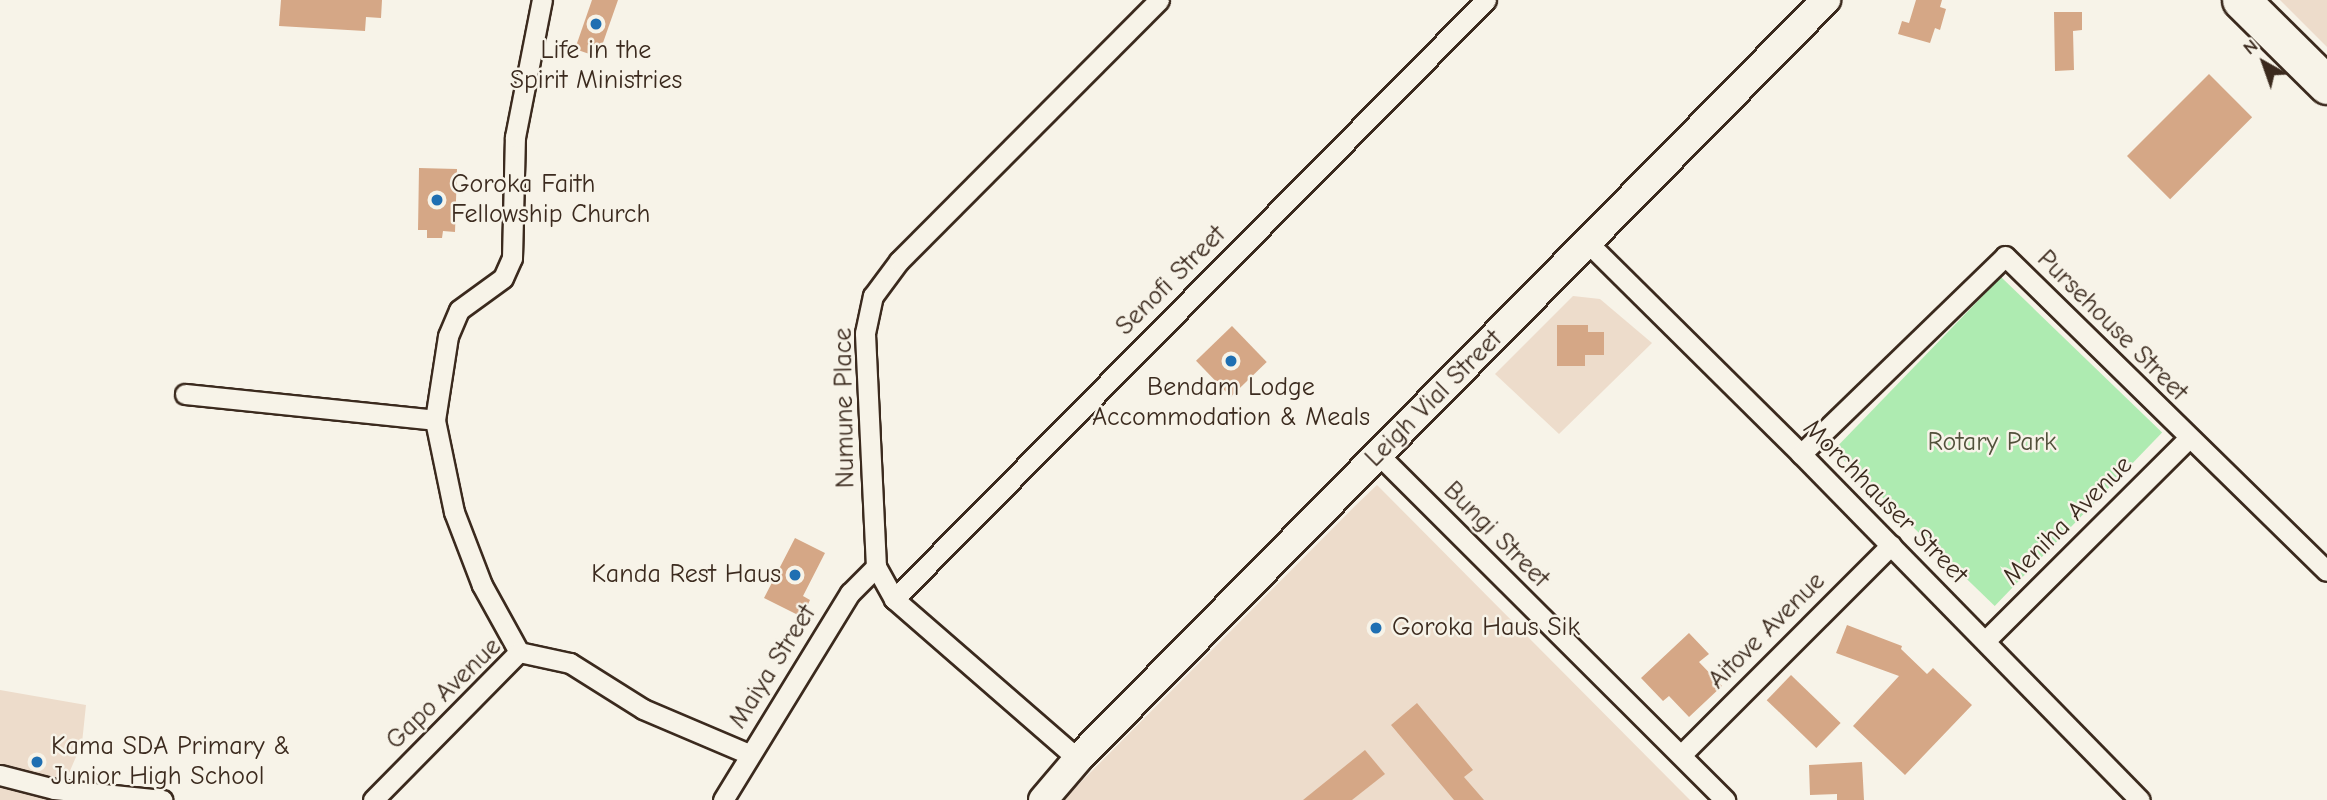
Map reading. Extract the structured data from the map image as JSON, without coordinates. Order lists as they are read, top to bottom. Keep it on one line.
{"streets":{"street":["Senofi Street","Pursehouse Street","Leigh Vial Street","Numune Place","Morchhauser Street","Meniha Avenue","Bungi Street","Aitove Avenue","Maiya Street","Gapo Avenue"]},"crossings":[["Senofi Street","Numune Place"],["Pursehouse Street","Morchhauser Street"],["Pursehouse Street","Meniha Avenue"],["Leigh Vial Street","Numune Place"],["Leigh Vial Street","Morchhauser Street"],["Leigh Vial Street","Bungi Street"],["Numune Place","Maiya Street"],["Morchhauser Street","Meniha Avenue"],["Morchhauser Street","Aitove Avenue"],["Bungi Street","Aitove Avenue"],["Maiya Street","Gapo Avenue"]],"parks":["Rotary Park"],"places":["Life in the Spirit Ministries","Goroka Faith Fellowship Church","Bendam Lodge Accommodation & Meals","Kanda Rest Haus","Goroka Haus Sik","Kama SDA Primary & Junior High School"],"north":"top left"}
